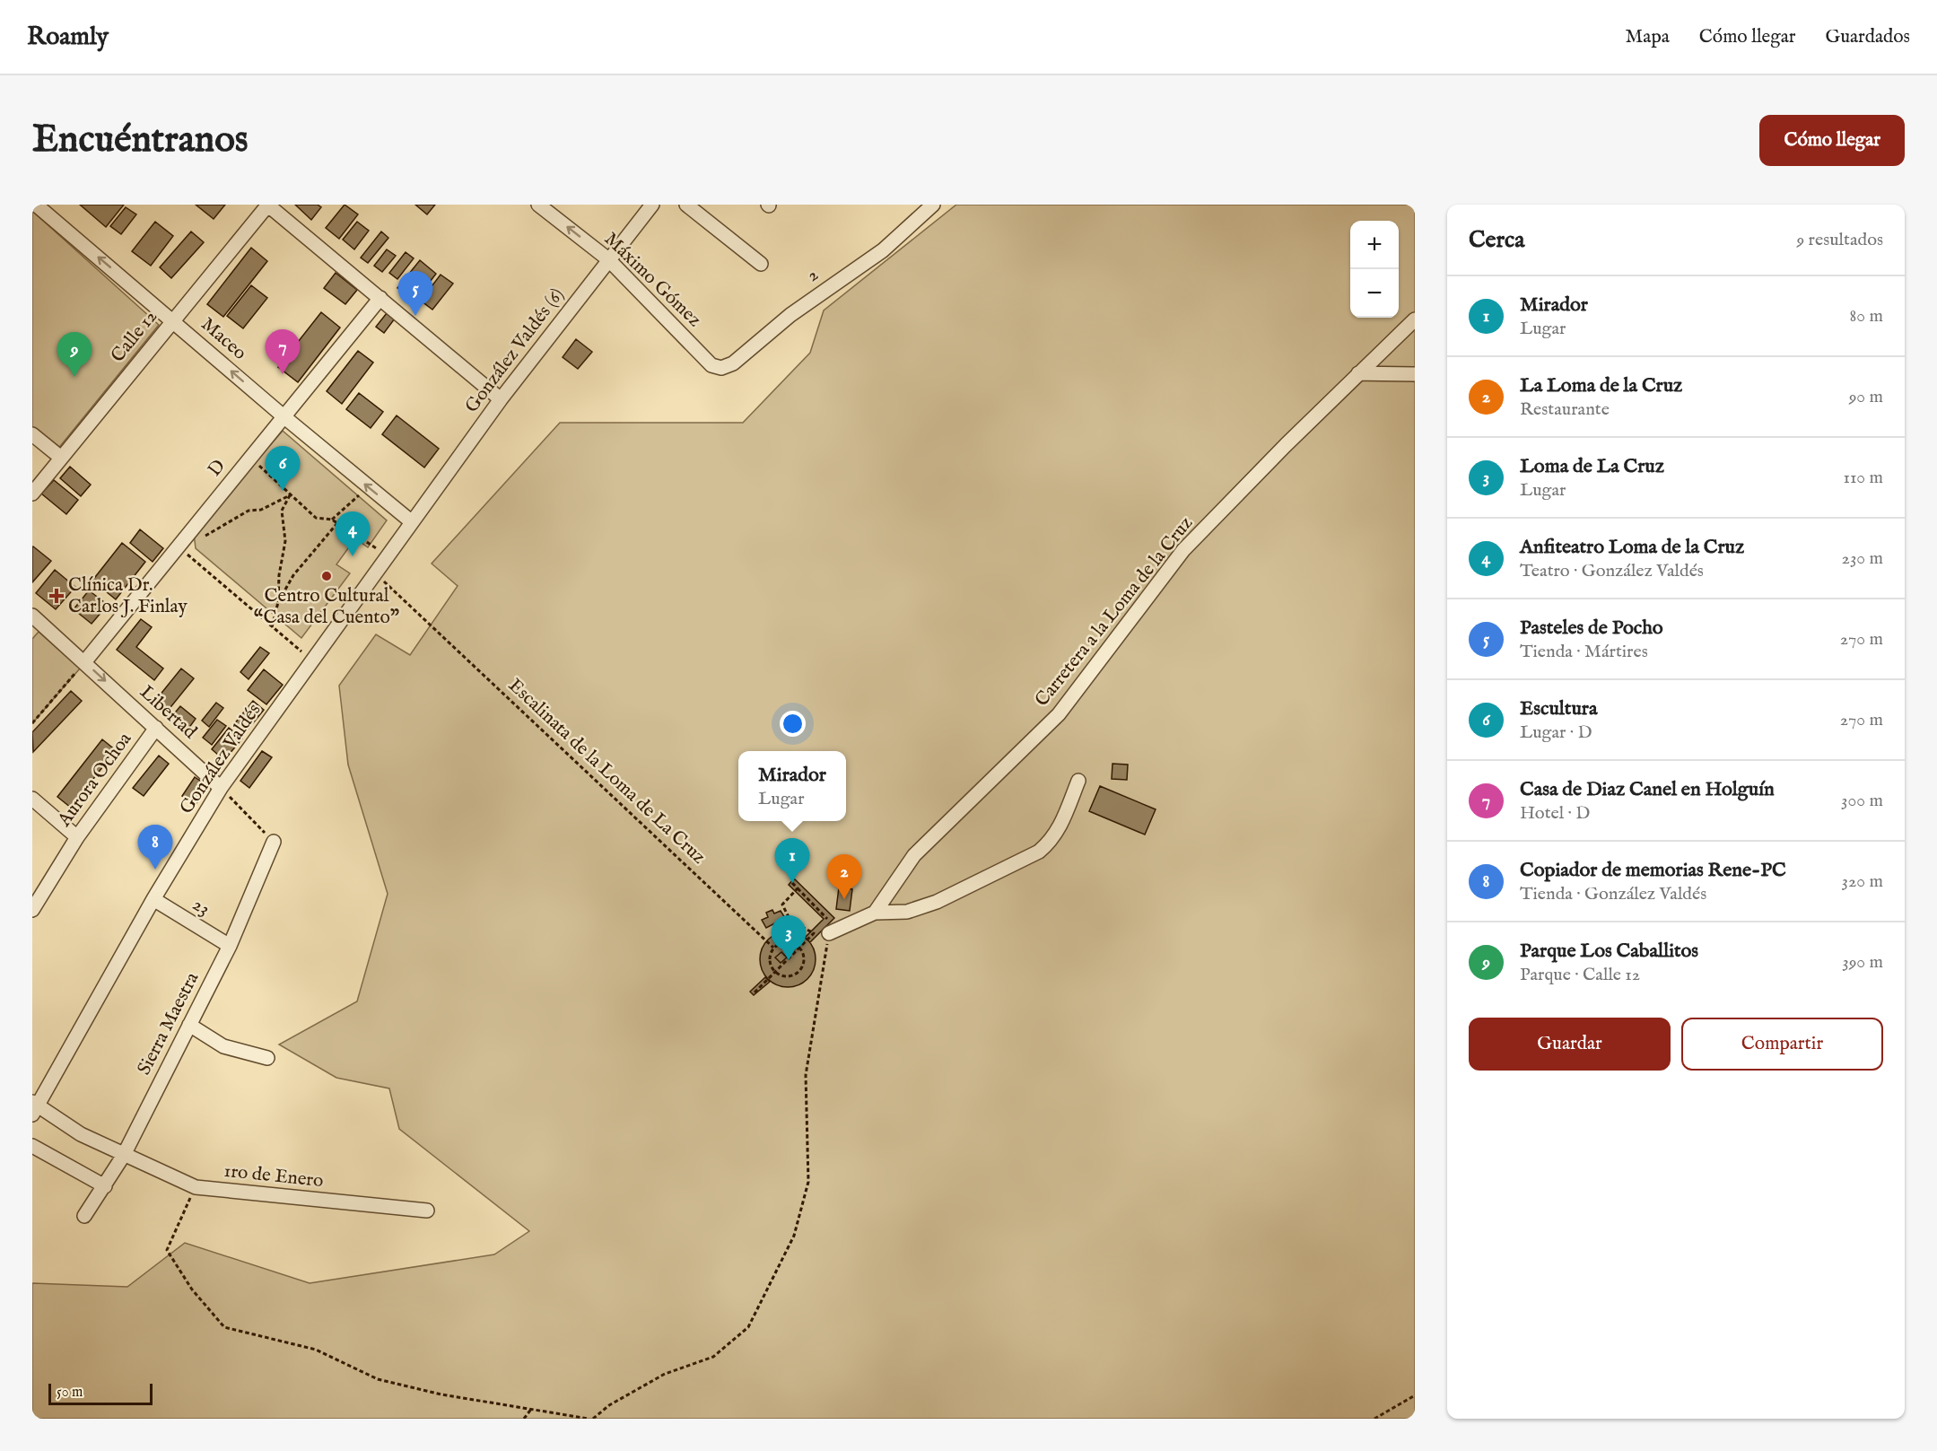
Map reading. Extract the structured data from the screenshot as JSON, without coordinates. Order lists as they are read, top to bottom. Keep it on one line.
{"streets":{"street":["2","Máximo Gómez","Calle 12","Maceo","González Valdés (6)","D","Carretera a la Loma de la Cruz","Libertad","González Valdés","Aurora Ochoa","23","Sierra Maestra","1ro de Enero"],"path":["Escalinata de la Loma de La Cruz"]},"crossings":[["2","Máximo Gómez"],["Máximo Gómez","González Valdés (6)"],["Calle 12","Maceo"],["Maceo","González Valdés (6)"],["Maceo","D"],["Maceo","González Valdés"],["González Valdés (6)","González Valdés"],["D","Libertad"],["Libertad","González Valdés"],["Libertad","Aurora Ochoa"],["González Valdés","Escalinata de la Loma de La Cruz"],["González Valdés","23"],["González Valdés","1ro de Enero"],["23","Sierra Maestra"],["Sierra Maestra","1ro de Enero"]],"one_way":["Máximo Gómez","Maceo","Libertad"],"places":{"other":["Centro Cultural “Casa del Cuento”"],"health":["Clínica Dr. Carlos J. Finlay"]},"scale_bar":"50 m","page":{"header":"Roamly","nav":["Mapa","Cómo llegar","Guardados"],"buttons":["Cómo llegar",["Guardar","Compartir"]],"title":"Encuéntranos","heading":["Cerca","9 resultados"],"map_buttons":["+","−"],"pins":["5","7","9","6","4","8","1","2","3"],"list":[{"mark":"1","name":"Mirador","note":"Lugar","value":"80 m"},{"mark":"2","name":"La Loma de la Cruz","note":"Restaurante","value":"90 m"},{"mark":"3","name":"Loma de La Cruz","note":"Lugar","value":"110 m"},{"mark":"4","name":"Anfiteatro Loma de la Cruz","note":"Teatro · González Valdés","value":"230 m"},{"mark":"5","name":"Pasteles de Pocho","note":"Tienda · Mártires","value":"270 m"},{"mark":"6","name":"Escultura","note":"Lugar · D","value":"270 m"},{"mark":"7","name":"Casa de Diaz Canel en Holguín","note":"Hotel · D","value":"300 m"},{"mark":"8","name":"Copiador de memorias Rene-PC","note":"Tienda · González Valdés","value":"320 m"},{"mark":"9","name":"Parque Los Caballitos","note":"Parque · Calle 12","value":"390 m"}],"popup":["Mirador","Lugar"],"scale":"50 m"}}
